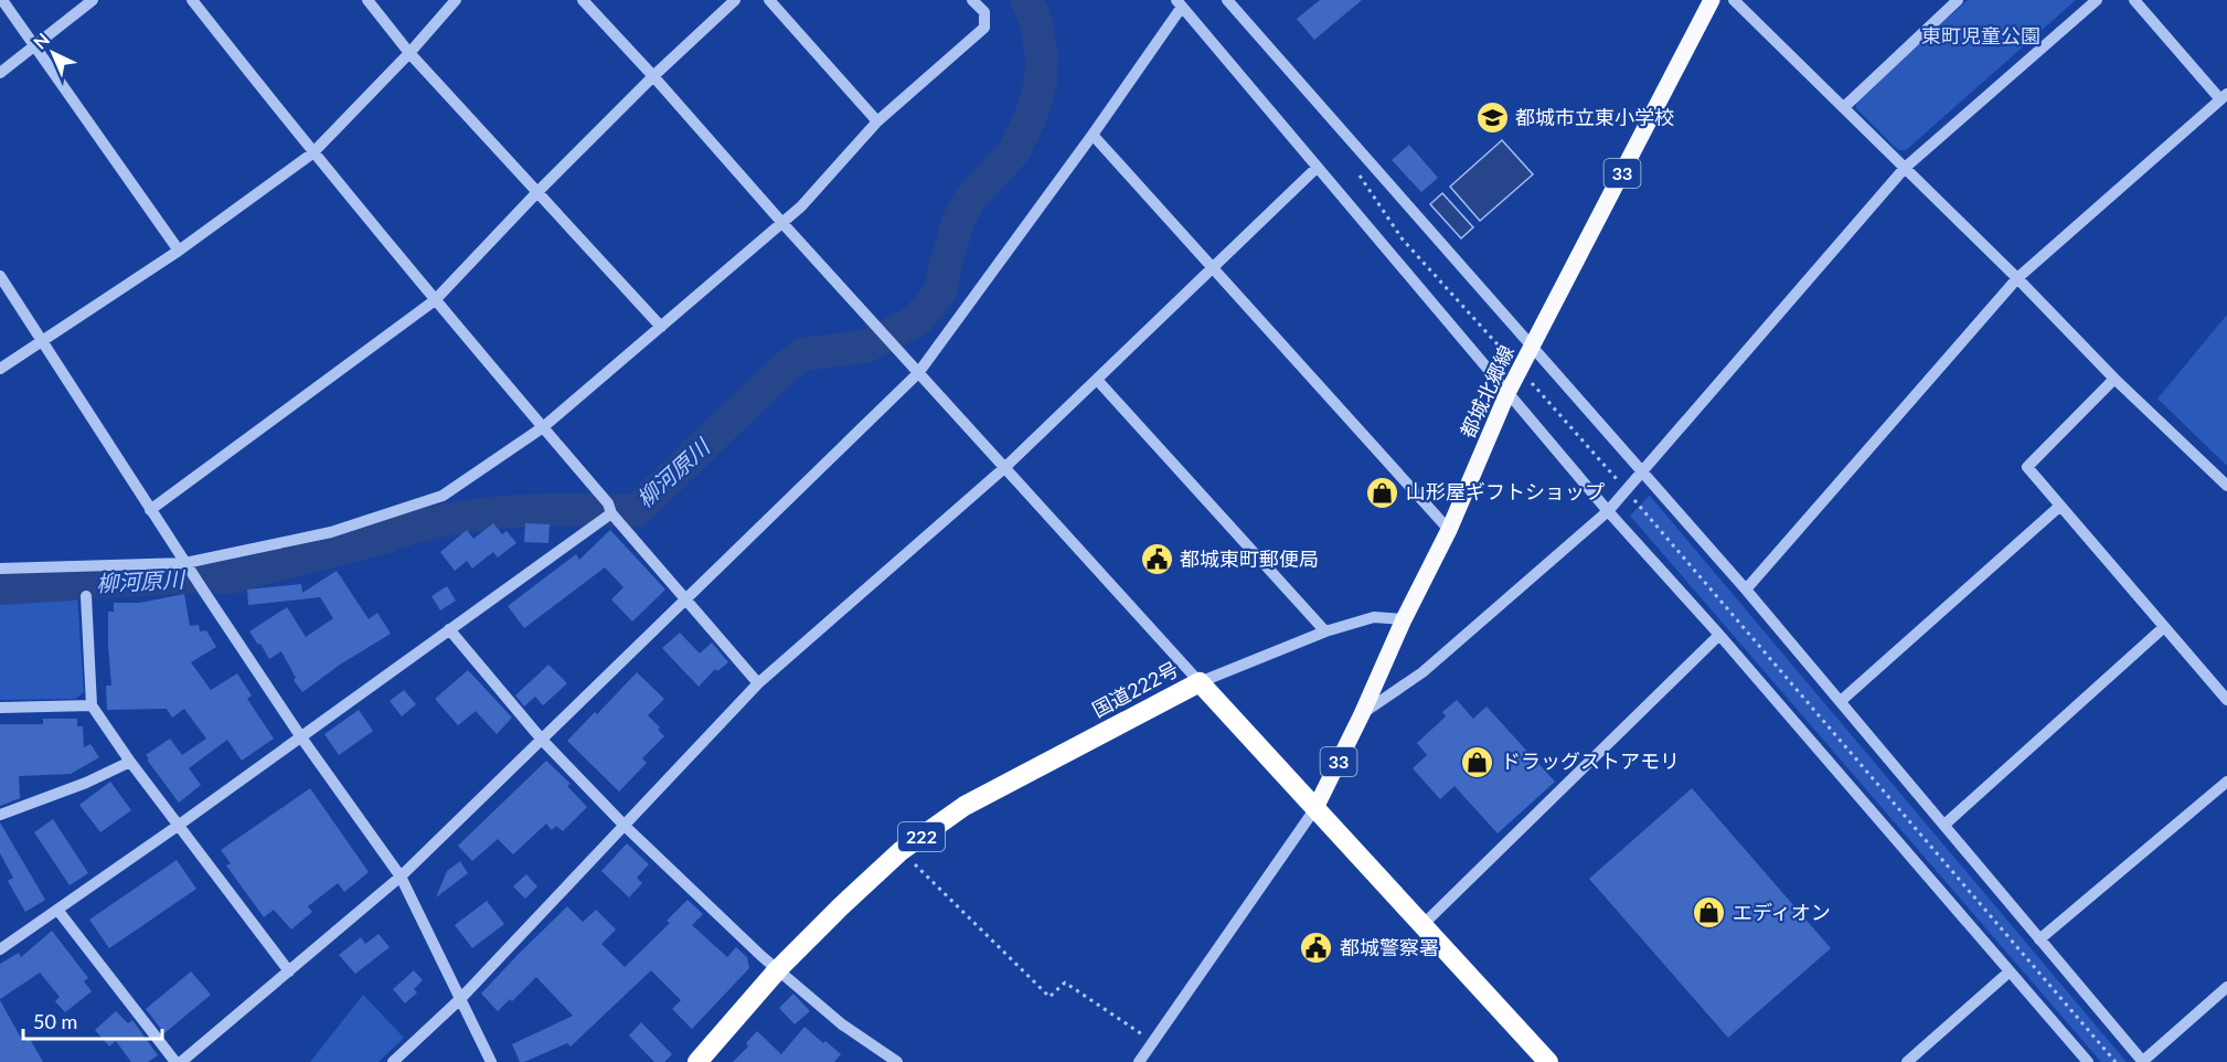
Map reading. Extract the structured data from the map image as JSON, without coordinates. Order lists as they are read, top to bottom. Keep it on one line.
{"streets":{"highway":["国道222号","222"],"main road":["33","都城北郷線"]},"crossings":[["都城北郷線","国道222号"]],"water":["柳河原川"],"parks":["東町児童公園"],"places":{"school or university":["都城市立東小学校"],"shop":["山形屋ギフトショップ","ドラッグストアモリ","エディオン"],"public building":["都城東町郵便局","都城警察署"]},"scale_bar":"50 m","north":"top left"}
